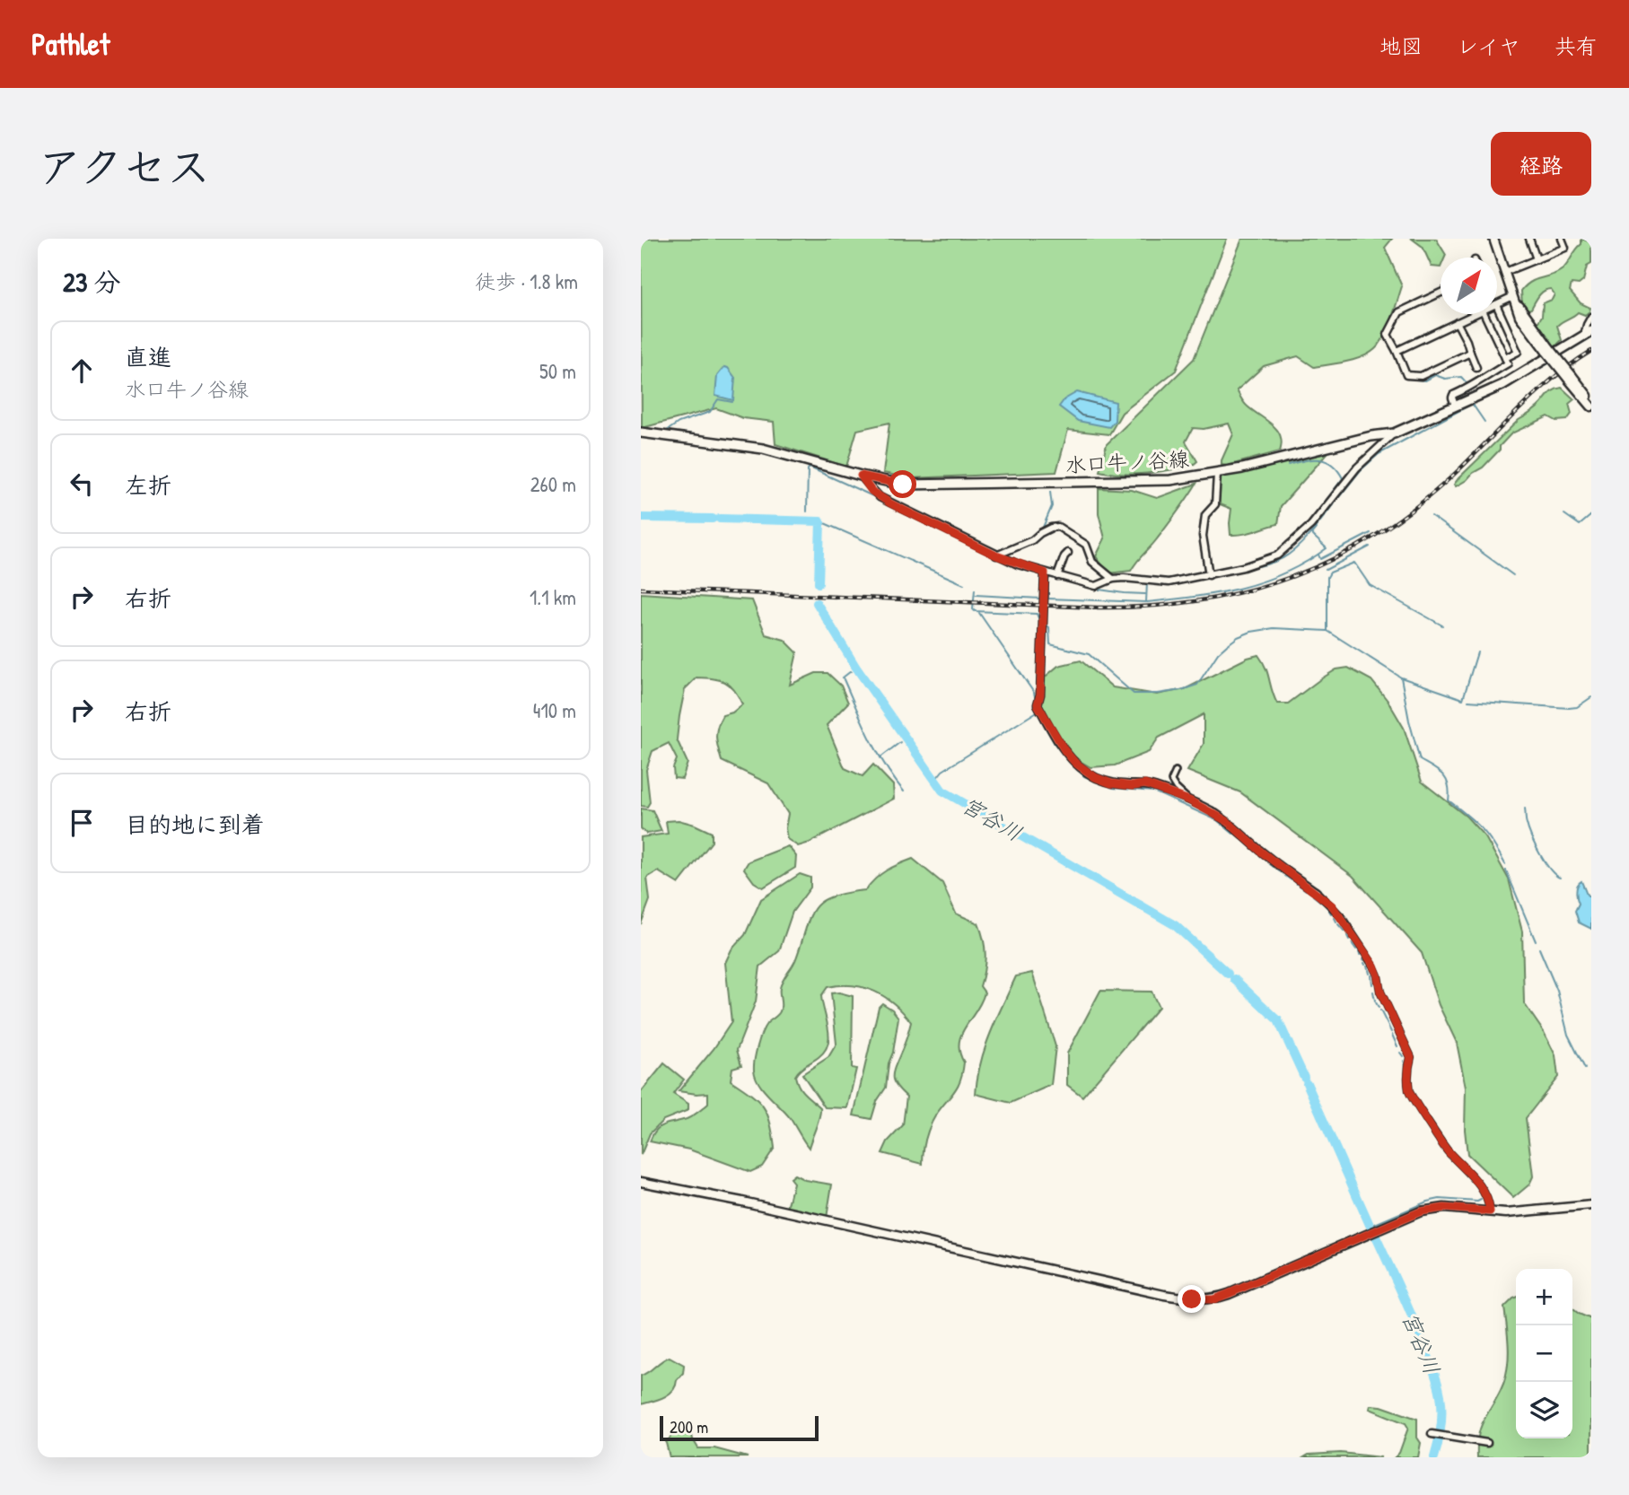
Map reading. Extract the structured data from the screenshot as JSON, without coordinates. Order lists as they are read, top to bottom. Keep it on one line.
{"streets":{"main road":["水口牛ノ谷線"]},"water":["宮谷川"],"scale_bar":"200 m","north":"top right","page":{"header":"Pathlet","nav":["地図","レイヤ","共有"],"title":"アクセス","buttons":"経路","heading":["23 分","徒歩 · 1.8 km"],"list":[["直進","水口牛ノ谷線","50 m"],["左折","260 m"],["右折","1.1 km"],["右折","410 m"],"目的地に到着"],"map_buttons":["+","−"],"scale":"200 m"}}
